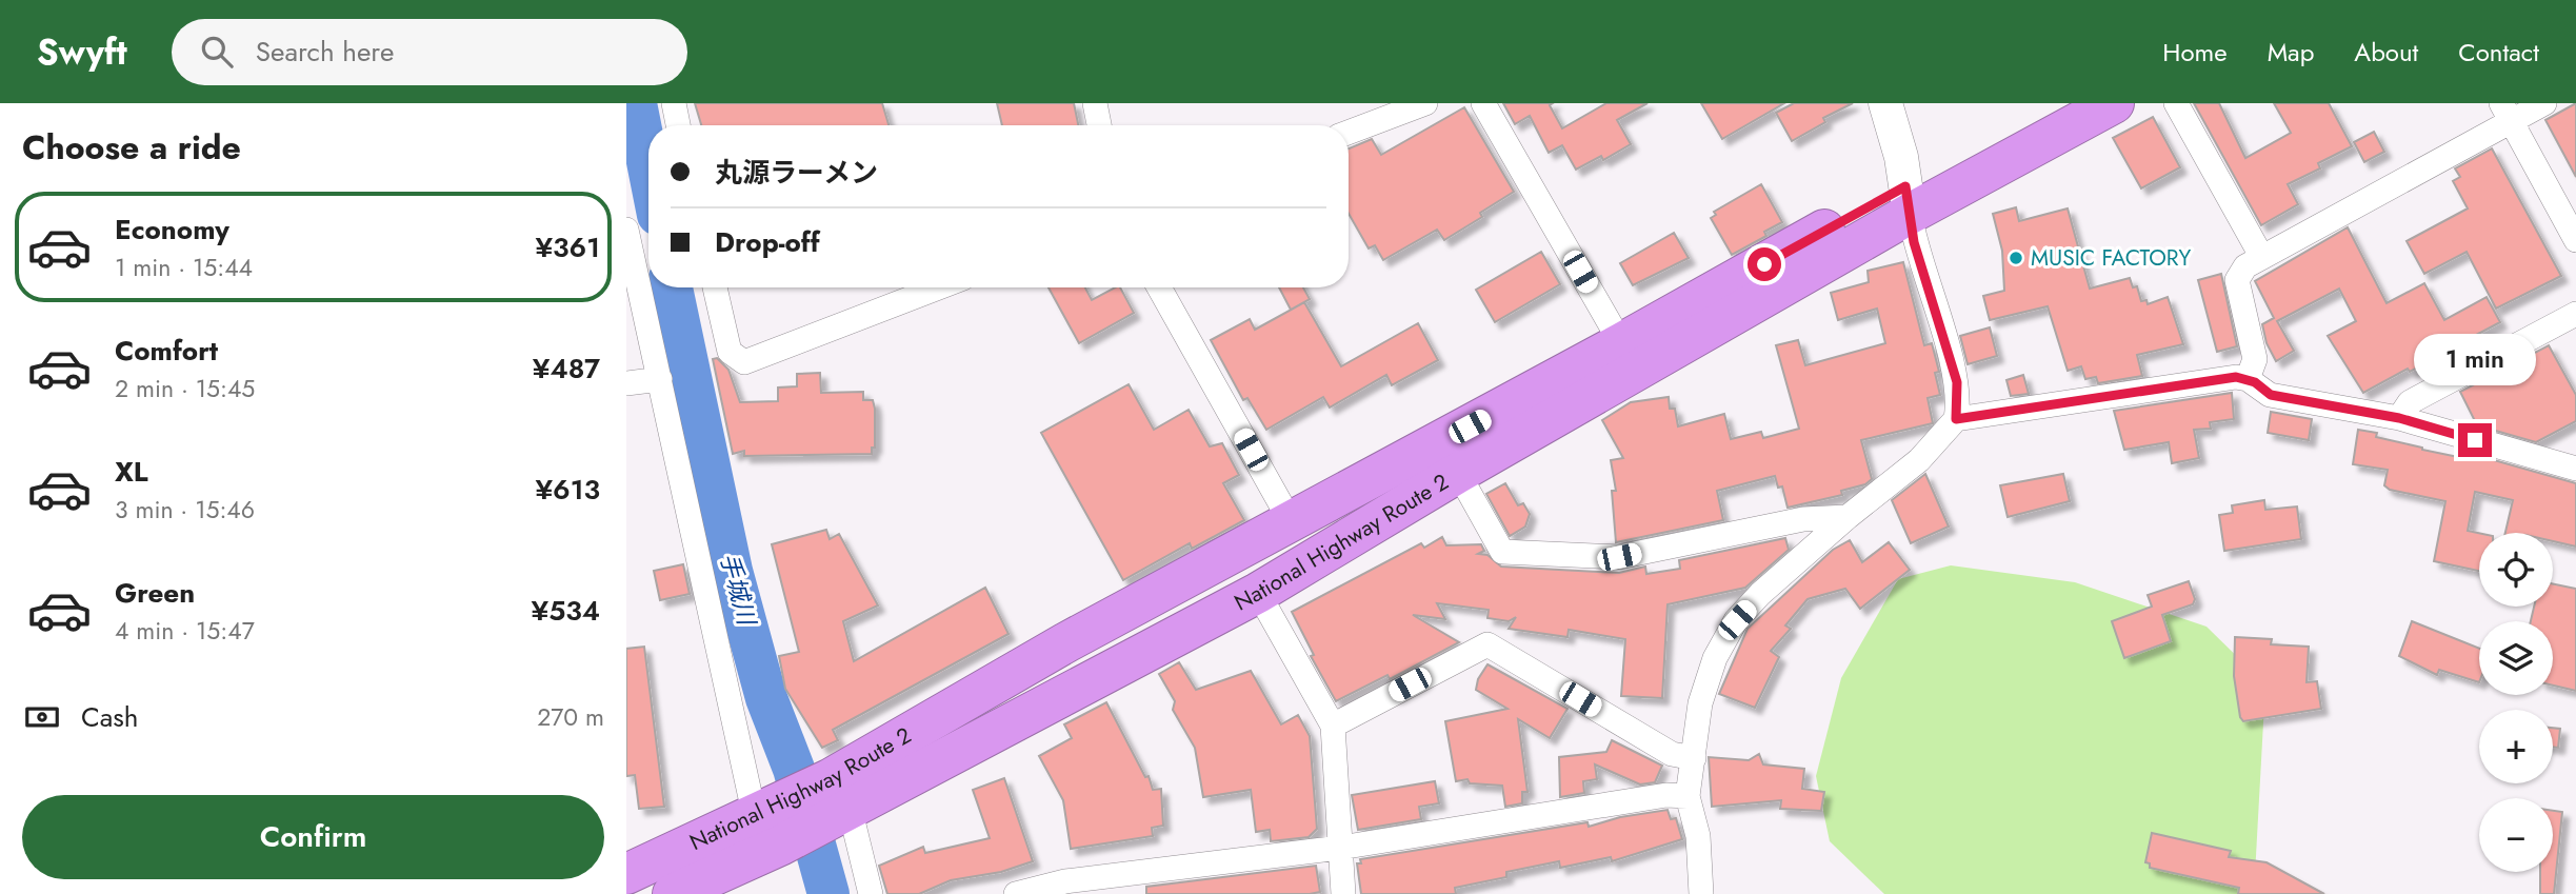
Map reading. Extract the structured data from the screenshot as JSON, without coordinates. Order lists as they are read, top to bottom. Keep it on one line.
{"streets":{"highway":["National Highway Route 2"]},"water":["手城川"],"places":["MUSIC FACTORY"],"page":{"header":"Swyft","search":"Search here","nav":["Home","Map","About","Contact"],"heading":"Choose a ride","banner":["丸源ラーメン","Drop-off"],"list":[{"name":"Economy","note":"1 min · 15:44","value":"¥361"},{"name":"Comfort","note":"2 min · 15:45","value":"¥487"},{"name":"XL","note":"3 min · 15:46","value":"¥613"},{"name":"Green","note":"4 min · 15:47","value":"¥534"}],"bubble":"1 min","map_buttons":["+","−"],"pay":["Cash","270 m"],"buttons":"Confirm"}}
